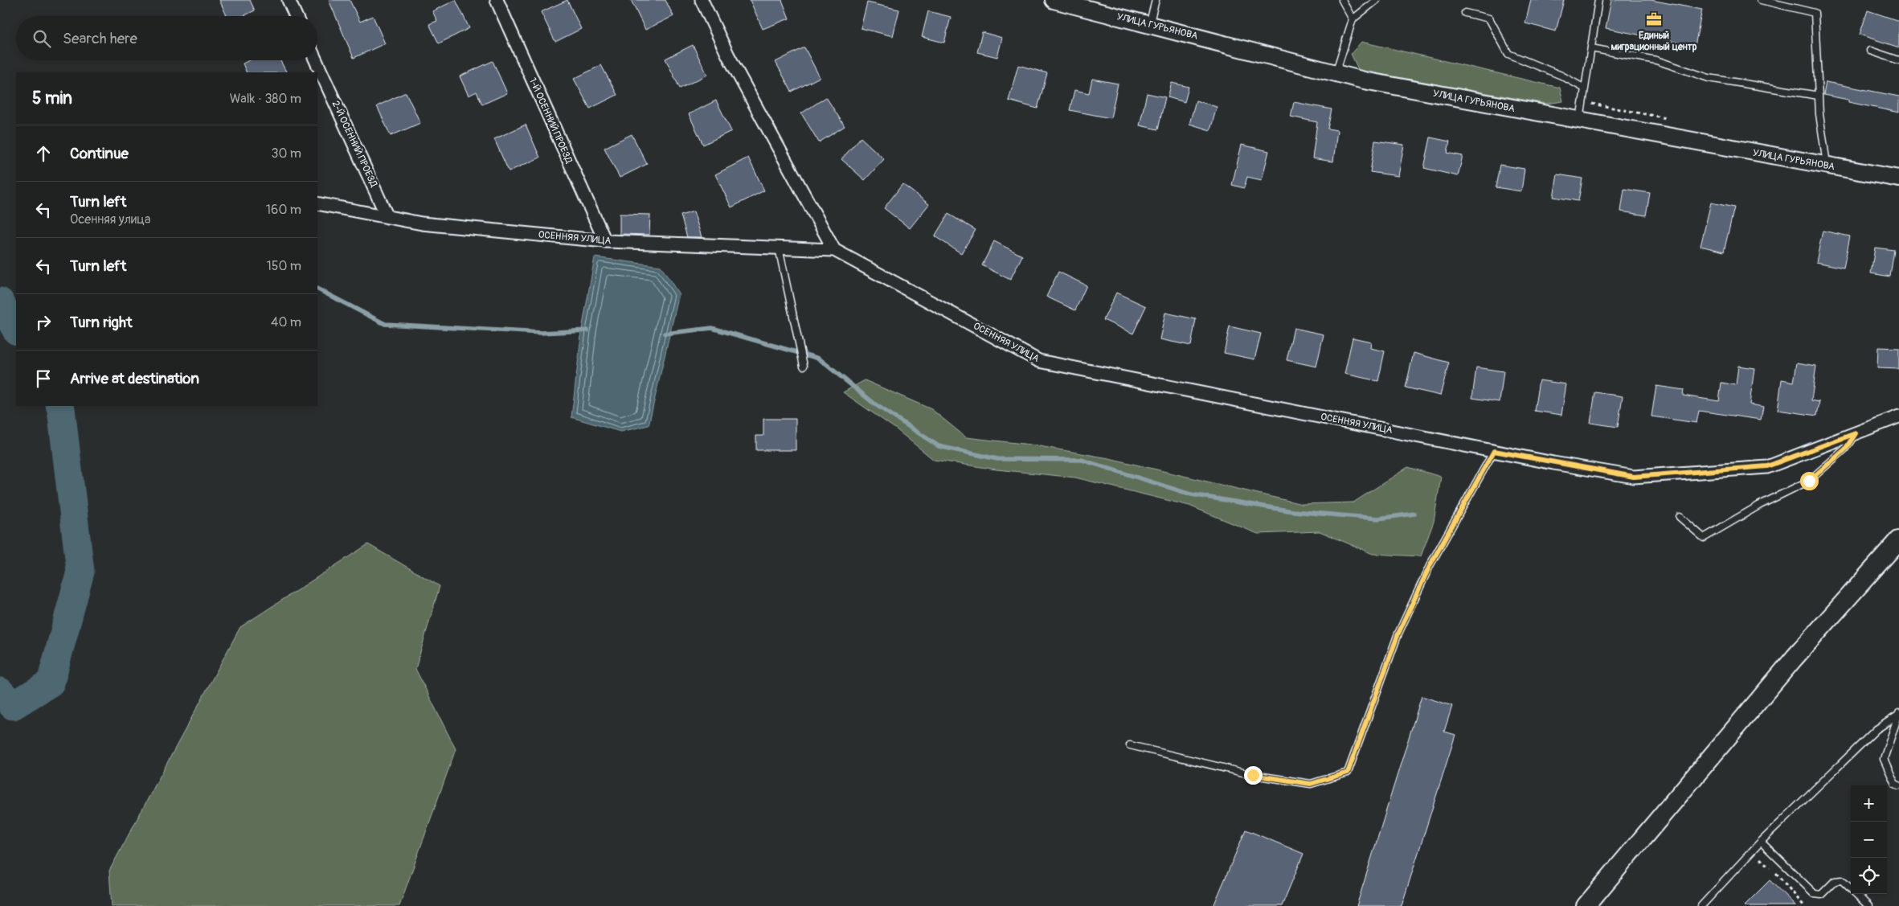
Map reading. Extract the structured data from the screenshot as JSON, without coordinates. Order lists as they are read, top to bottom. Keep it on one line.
{"streets":{"street":["УЛИЦА ГУРЬЯНОВА","1-Й ОСЕННИЙ ПРОЕЗД","2-Й ОСЕННИЙ ПРОЕЗД","ОСЕННЯЯ УЛИЦА"]},"crossings":[["1-Й ОСЕННИЙ ПРОЕЗД","ОСЕННЯЯ УЛИЦА"],["2-Й ОСЕННИЙ ПРОЕЗД","ОСЕННЯЯ УЛИЦА"]],"places":{"office":["Единый миграционный центр"]},"page":{"search":"Search here","heading":["5 min","Walk · 380 m"],"list":[["Continue","30 m"],["Turn left","Осенняя улица","160 m"],["Turn left","150 m"],["Turn right","40 m"],"Arrive at destination"],"map_buttons":["+","−"]}}
